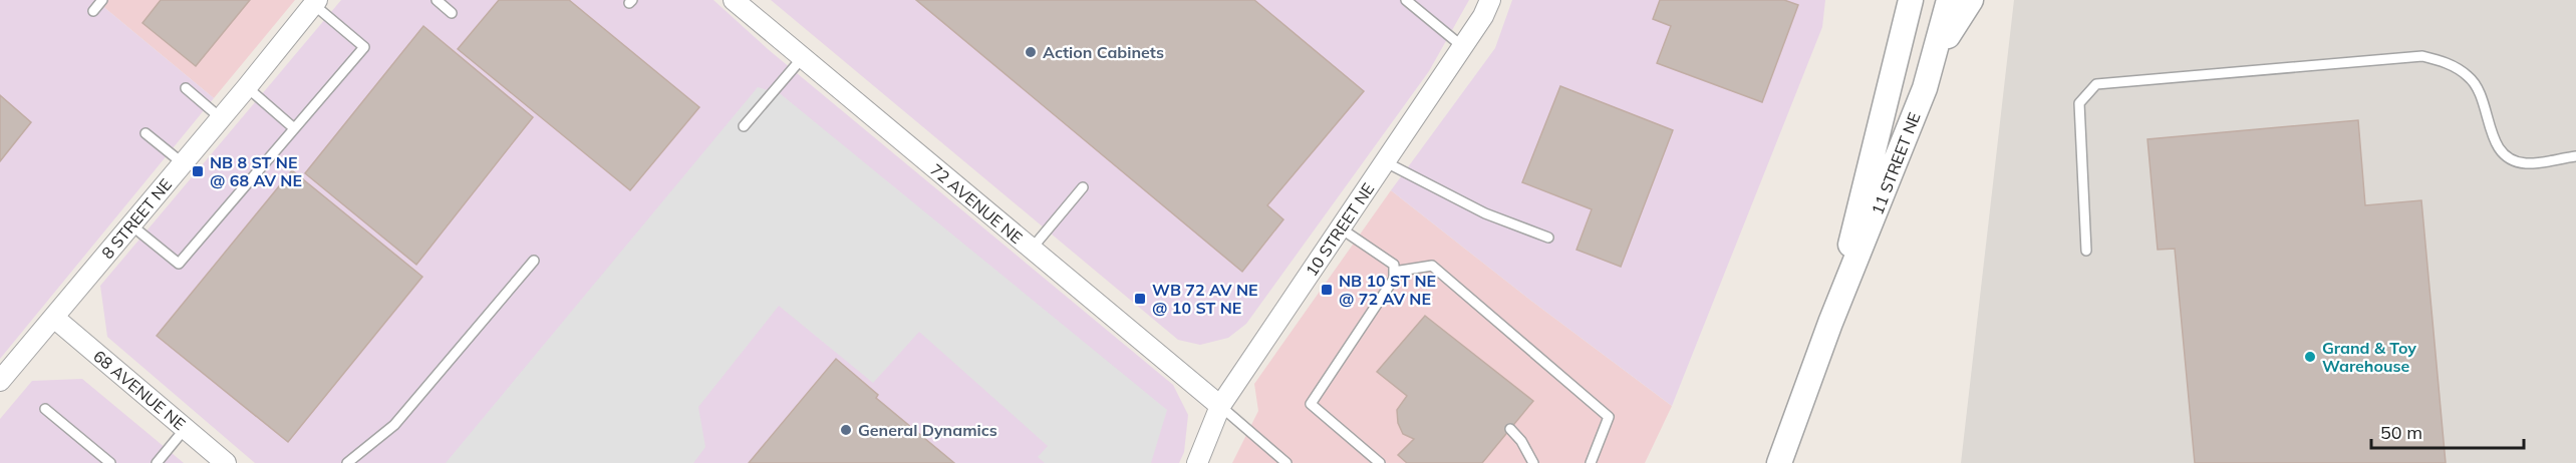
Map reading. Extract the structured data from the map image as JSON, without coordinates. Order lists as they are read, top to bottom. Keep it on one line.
{"streets":{"street":["11 STREET NE","72 AVENUE NE","8 STREET NE","10 STREET NE","68 AVENUE NE"]},"crossings":[["72 AVENUE NE","10 STREET NE"],["8 STREET NE","68 AVENUE NE"]],"places":{"other":["Action Cabinets","Grand & Toy Warehouse","General Dynamics"],"transit":["NB 8 ST NE @ 68 AV NE","NB 10 ST NE @ 72 AV NE","WB 72 AV NE @ 10 ST NE"]},"scale_bar":"50 m"}
